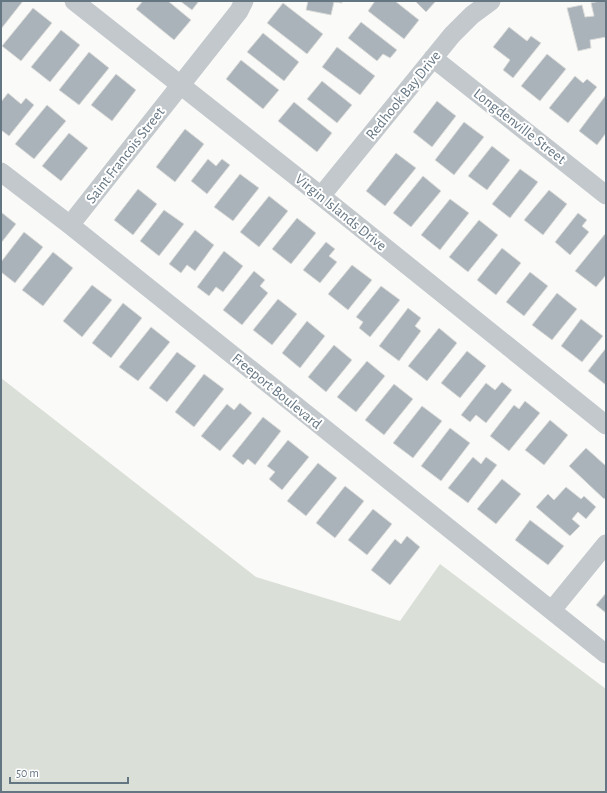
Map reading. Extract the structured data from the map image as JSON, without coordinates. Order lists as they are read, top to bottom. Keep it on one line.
{"streets":{"street":["Redhook Bay Drive","Longdenville Street","Saint Francois Street","Virgin Islands Drive","Freeport Boulevard"]},"crossings":[["Redhook Bay Drive","Longdenville Street"],["Redhook Bay Drive","Virgin Islands Drive"],["Saint Francois Street","Virgin Islands Drive"],["Saint Francois Street","Freeport Boulevard"]],"scale_bar":"50 m"}
